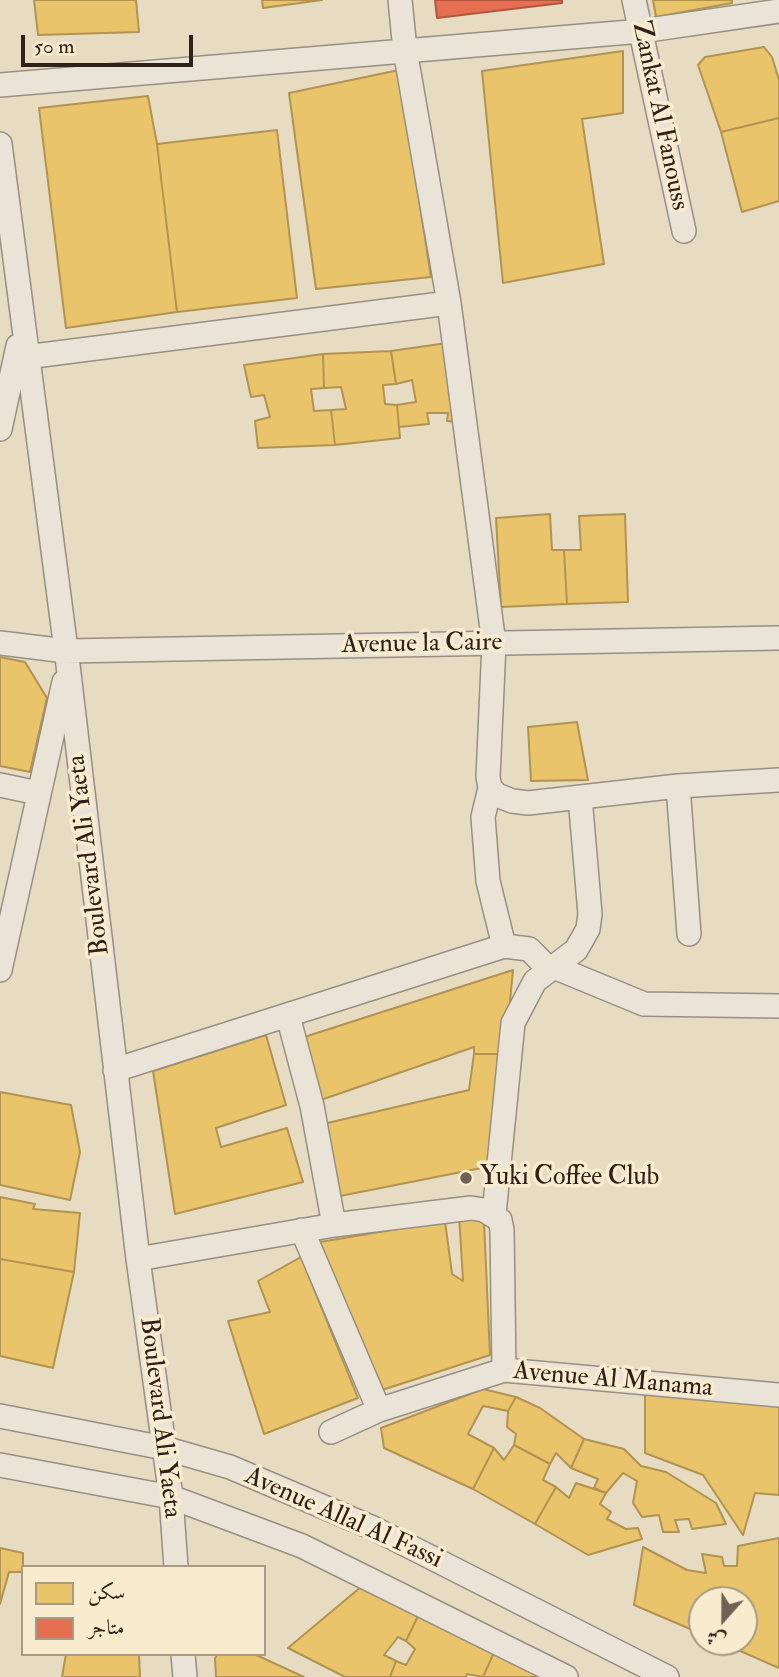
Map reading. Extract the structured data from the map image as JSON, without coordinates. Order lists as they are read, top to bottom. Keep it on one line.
{"streets":{"street":["Zankat Al Fanouss","Avenue la Caire","Boulevard Ali Yaeta","Avenue Al Manama","Avenue Allal Al Fassi"]},"crossings":[["Avenue la Caire","Boulevard Ali Yaeta"],["Boulevard Ali Yaeta","Avenue Allal Al Fassi"]],"places":["Yuki Coffee Club"],"legend":["سكن","متاجر"],"scale_bar":"50 m","north":"bottom"}
